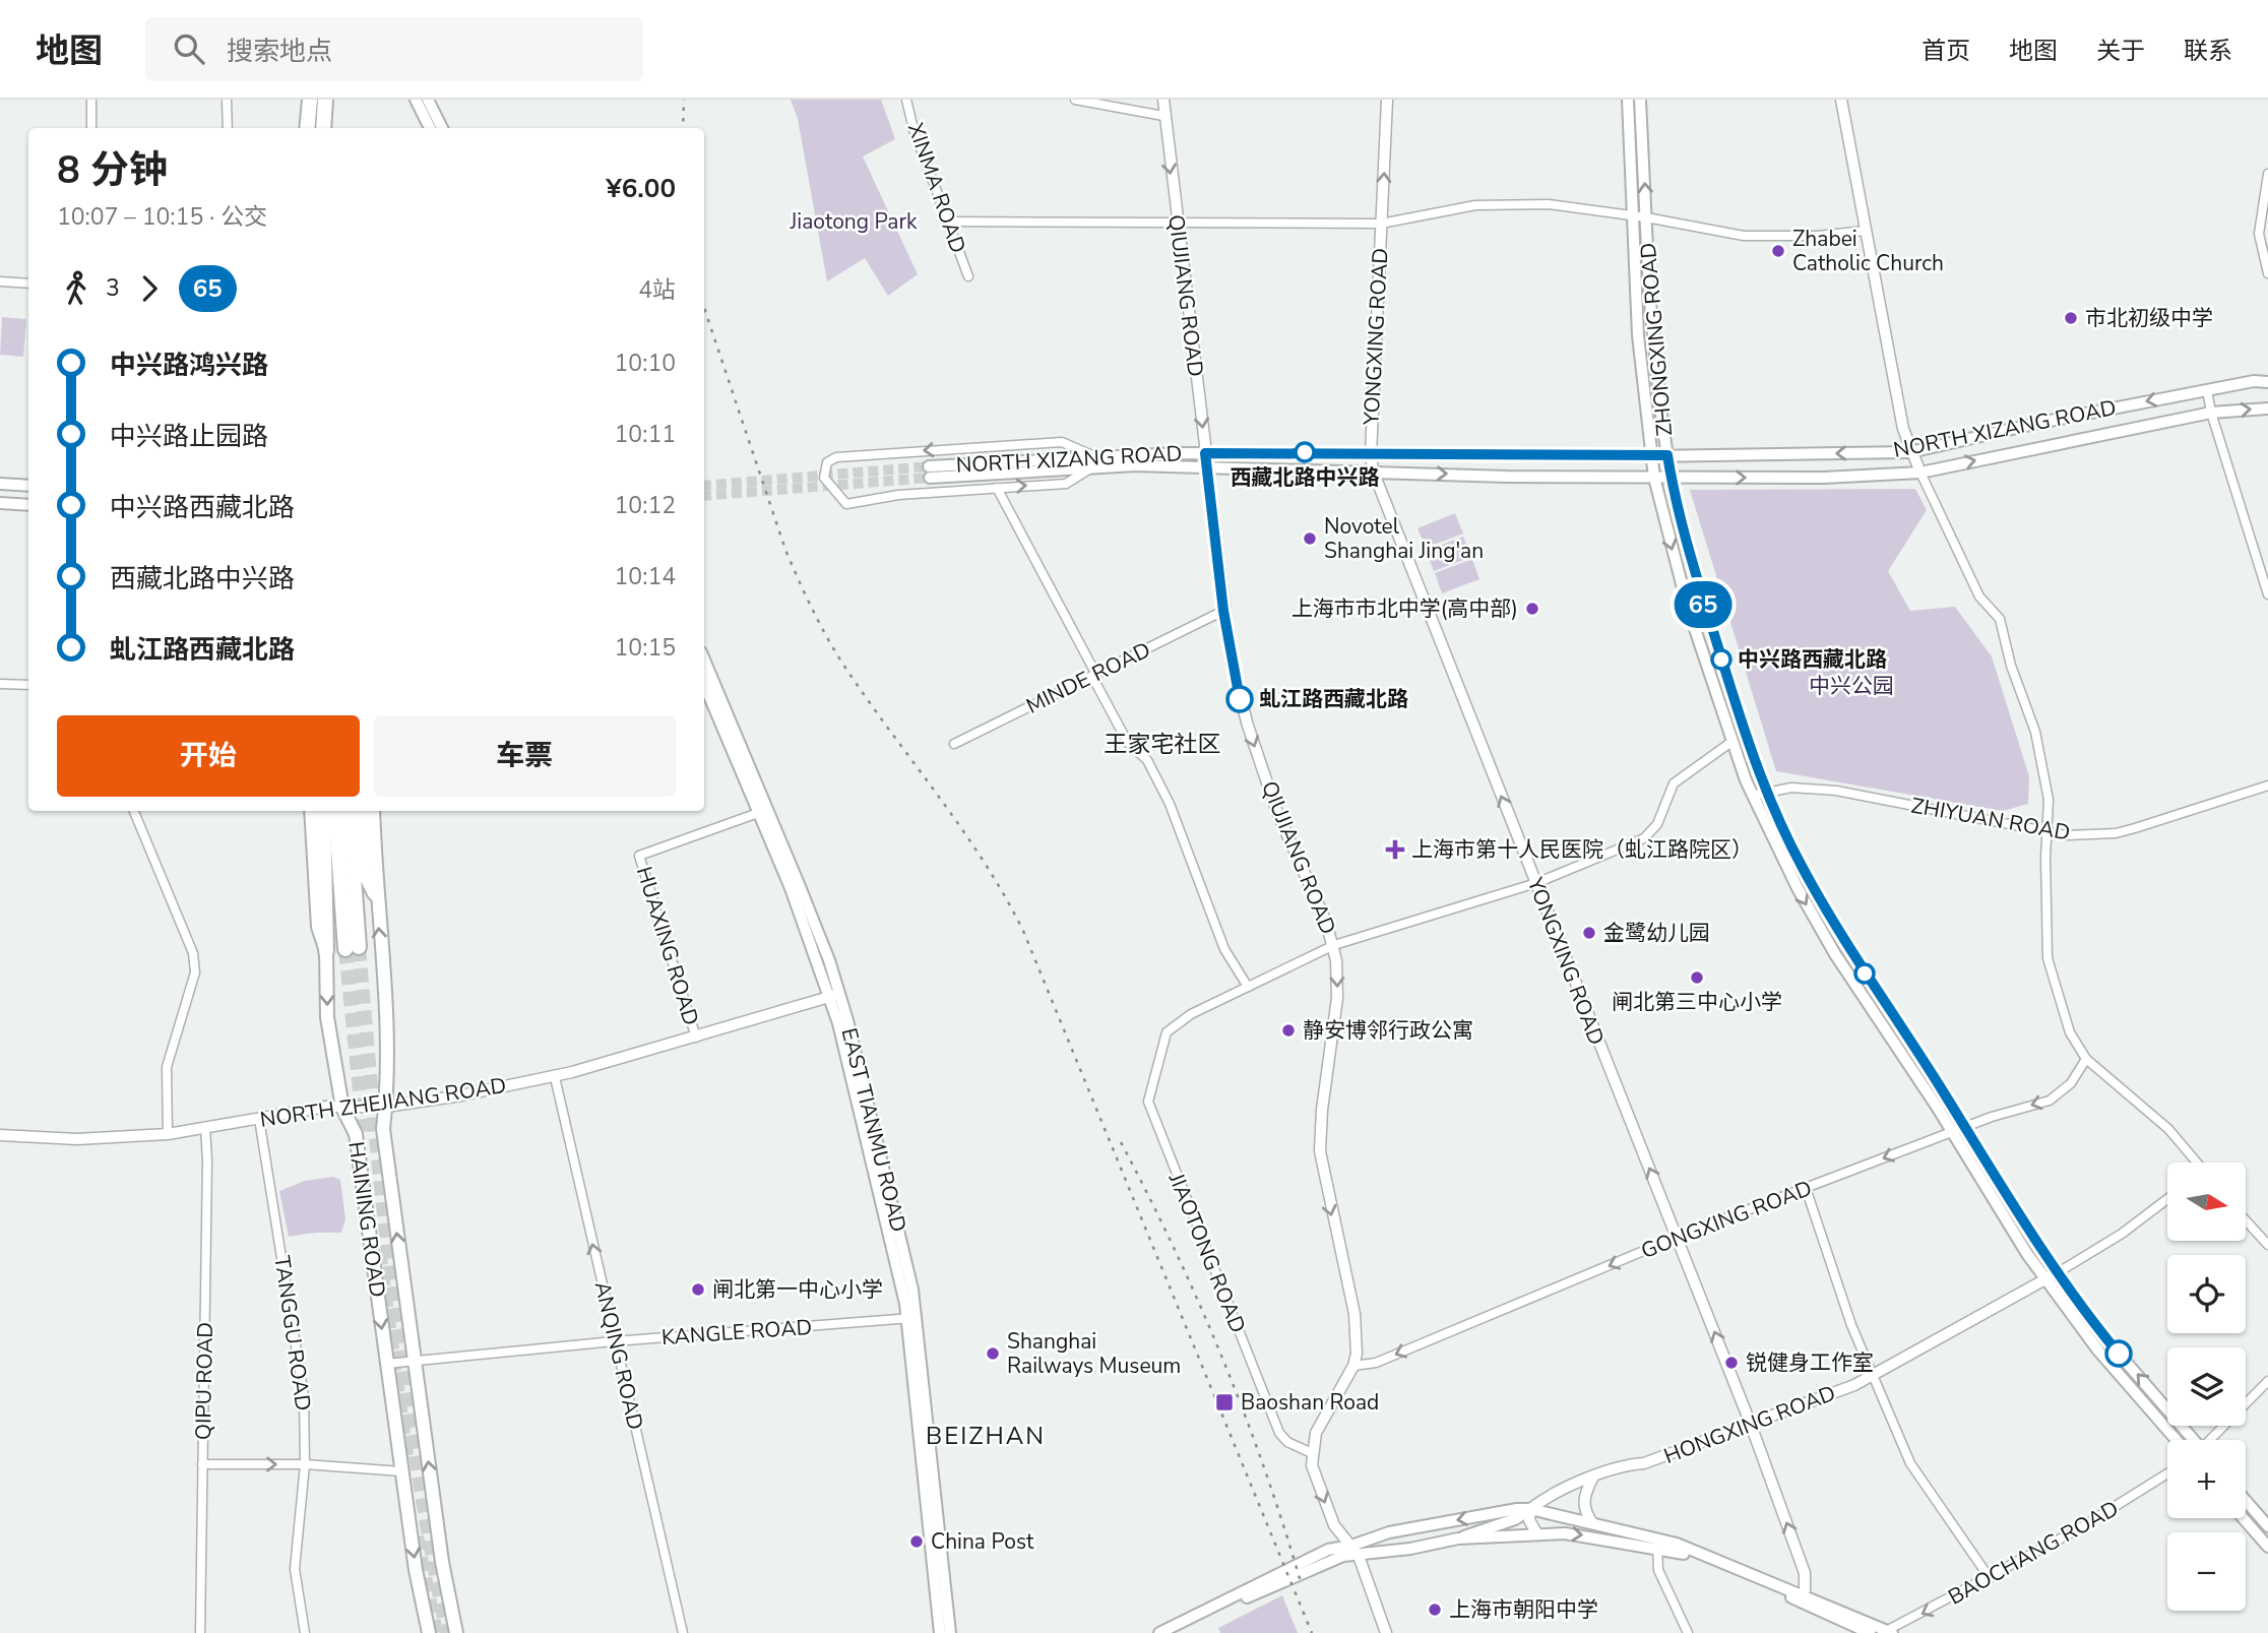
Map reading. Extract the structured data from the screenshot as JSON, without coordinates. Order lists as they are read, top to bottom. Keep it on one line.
{"streets":{"main road":["ZHONGXING ROAD","NORTH XIZANG ROAD","EAST TIANMU ROAD","HAINING ROAD"],"street":["XINMA ROAD","QIUJIANG ROAD","YONGXING ROAD","MINDE ROAD","ZHIYUAN ROAD","HUAXING ROAD","NORTH ZHEJIANG ROAD","GONGXING ROAD","JIAOTONG ROAD","KANGLE ROAD","TANGGU ROAD","ANQING ROAD","QIPU ROAD","HONGXING ROAD","BAOCHANG ROAD"]},"crossings":[["QIUJIANG ROAD","NORTH XIZANG ROAD"],["QIUJIANG ROAD","MINDE ROAD"],["QIUJIANG ROAD","GONGXING ROAD"],["QIUJIANG ROAD","JIAOTONG ROAD"],["YONGXING ROAD","NORTH XIZANG ROAD"],["YONGXING ROAD","GONGXING ROAD"],["YONGXING ROAD","HONGXING ROAD"],["ZHONGXING ROAD","NORTH XIZANG ROAD"],["ZHONGXING ROAD","ZHIYUAN ROAD"],["ZHONGXING ROAD","GONGXING ROAD"],["ZHONGXING ROAD","HONGXING ROAD"],["HUAXING ROAD","NORTH ZHEJIANG ROAD"],["HUAXING ROAD","EAST TIANMU ROAD"],["NORTH ZHEJIANG ROAD","EAST TIANMU ROAD"],["NORTH ZHEJIANG ROAD","HAINING ROAD"],["NORTH ZHEJIANG ROAD","TANGGU ROAD"],["NORTH ZHEJIANG ROAD","ANQING ROAD"],["NORTH ZHEJIANG ROAD","QIPU ROAD"],["EAST TIANMU ROAD","KANGLE ROAD"],["HAINING ROAD","KANGLE ROAD"],["KANGLE ROAD","ANQING ROAD"]],"one_way":["QIUJIANG ROAD","YONGXING ROAD","GONGXING ROAD","ANQING ROAD","BAOCHANG ROAD"],"districts":["王家宅社区","BEIZHAN"],"parks":["Jiaotong Park","中兴公园"],"places":{"other":["Zhabei Catholic Church","市北初级中学","西藏北路中兴路","Novotel Shanghai Jing'an","上海市市北中学(高中部)","中兴路西藏北路","虬江路西藏北路","金鹭幼儿园","闸北第三中心小学","静安博邻行政公寓","闸北第一中心小学","Shanghai Railways Museum","锐健身工作室","China Post","上海市朝阳中学"],"health":["上海市第十人民医院（虬江路院区）"],"transit":["Baoshan Road"]},"lines":["bus line 65"],"north":"right","page":{"header":"地图","search":"搜索地点","nav":["首页","地图","关于","联系"],"on_map":"65","heading":["8 分钟","10:07 – 10:15 · 公交","¥6.00"],"legs":["3","65","4站"],"list":[{"name":"中兴路鸿兴路","value":"10:10"},{"name":"中兴路止园路","value":"10:11"},{"name":"中兴路西藏北路","value":"10:12"},{"name":"西藏北路中兴路","value":"10:14"},{"name":"虬江路西藏北路","value":"10:15"}],"buttons":["开始","车票"],"map_buttons":["+","−"]}}
